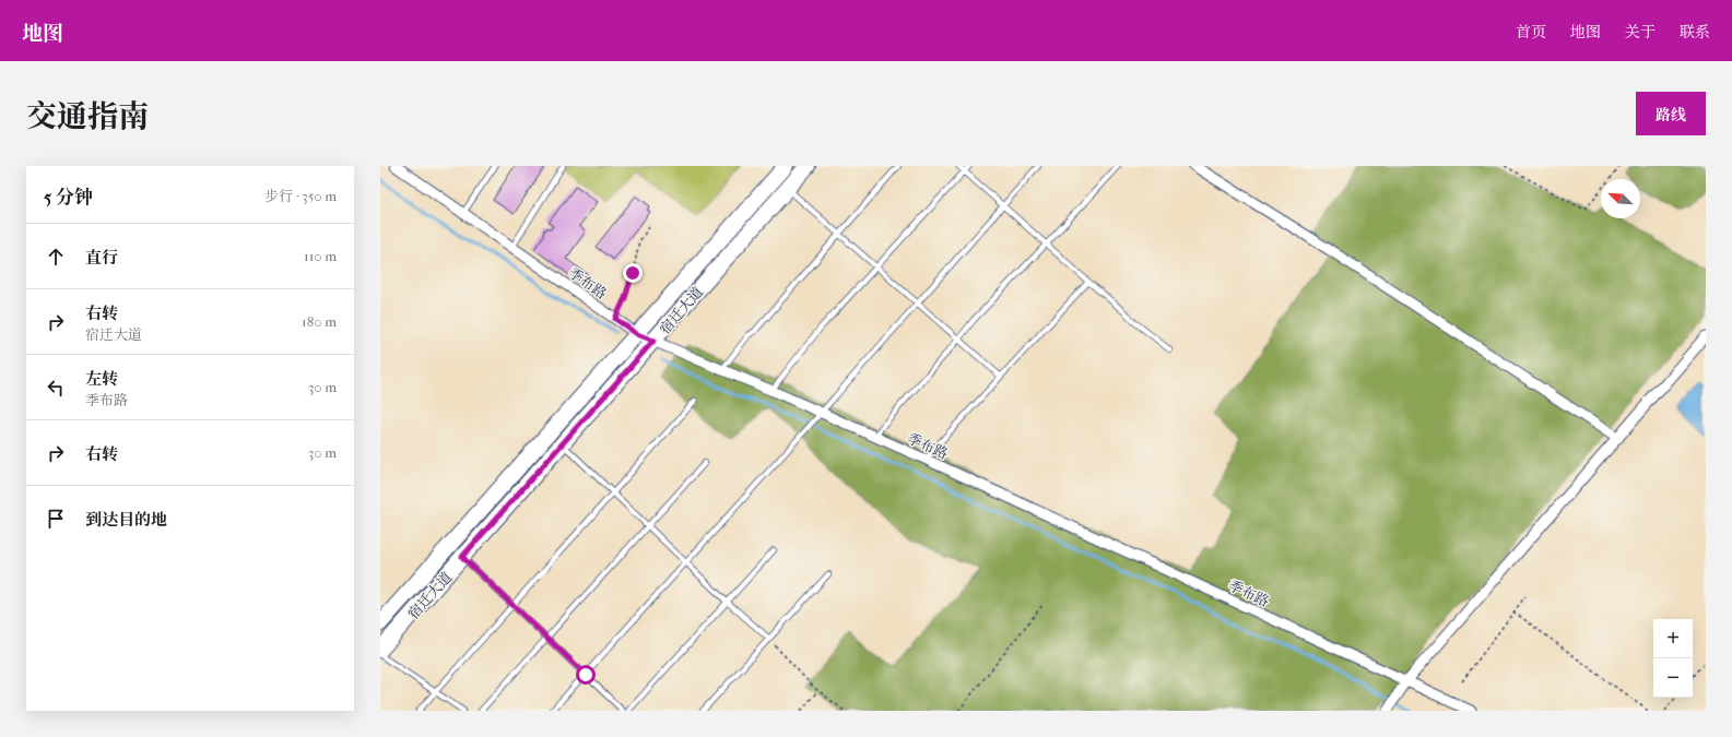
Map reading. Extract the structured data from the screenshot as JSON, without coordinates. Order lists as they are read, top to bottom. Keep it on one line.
{"streets":{"main road":["宿迁大道"],"street":["季布路"]},"crossings":[["季布路","宿迁大道"]],"north":"top left","page":{"header":"地图","nav":["首页","地图","关于","联系"],"title":"交通指南","buttons":"路线","heading":["5 分钟","步行 · 350 m"],"list":[["直行","110 m"],["右转","宿迁大道","180 m"],["左转","季布路","30 m"],["右转","30 m"],"到达目的地"],"map_buttons":["+","−"]}}
